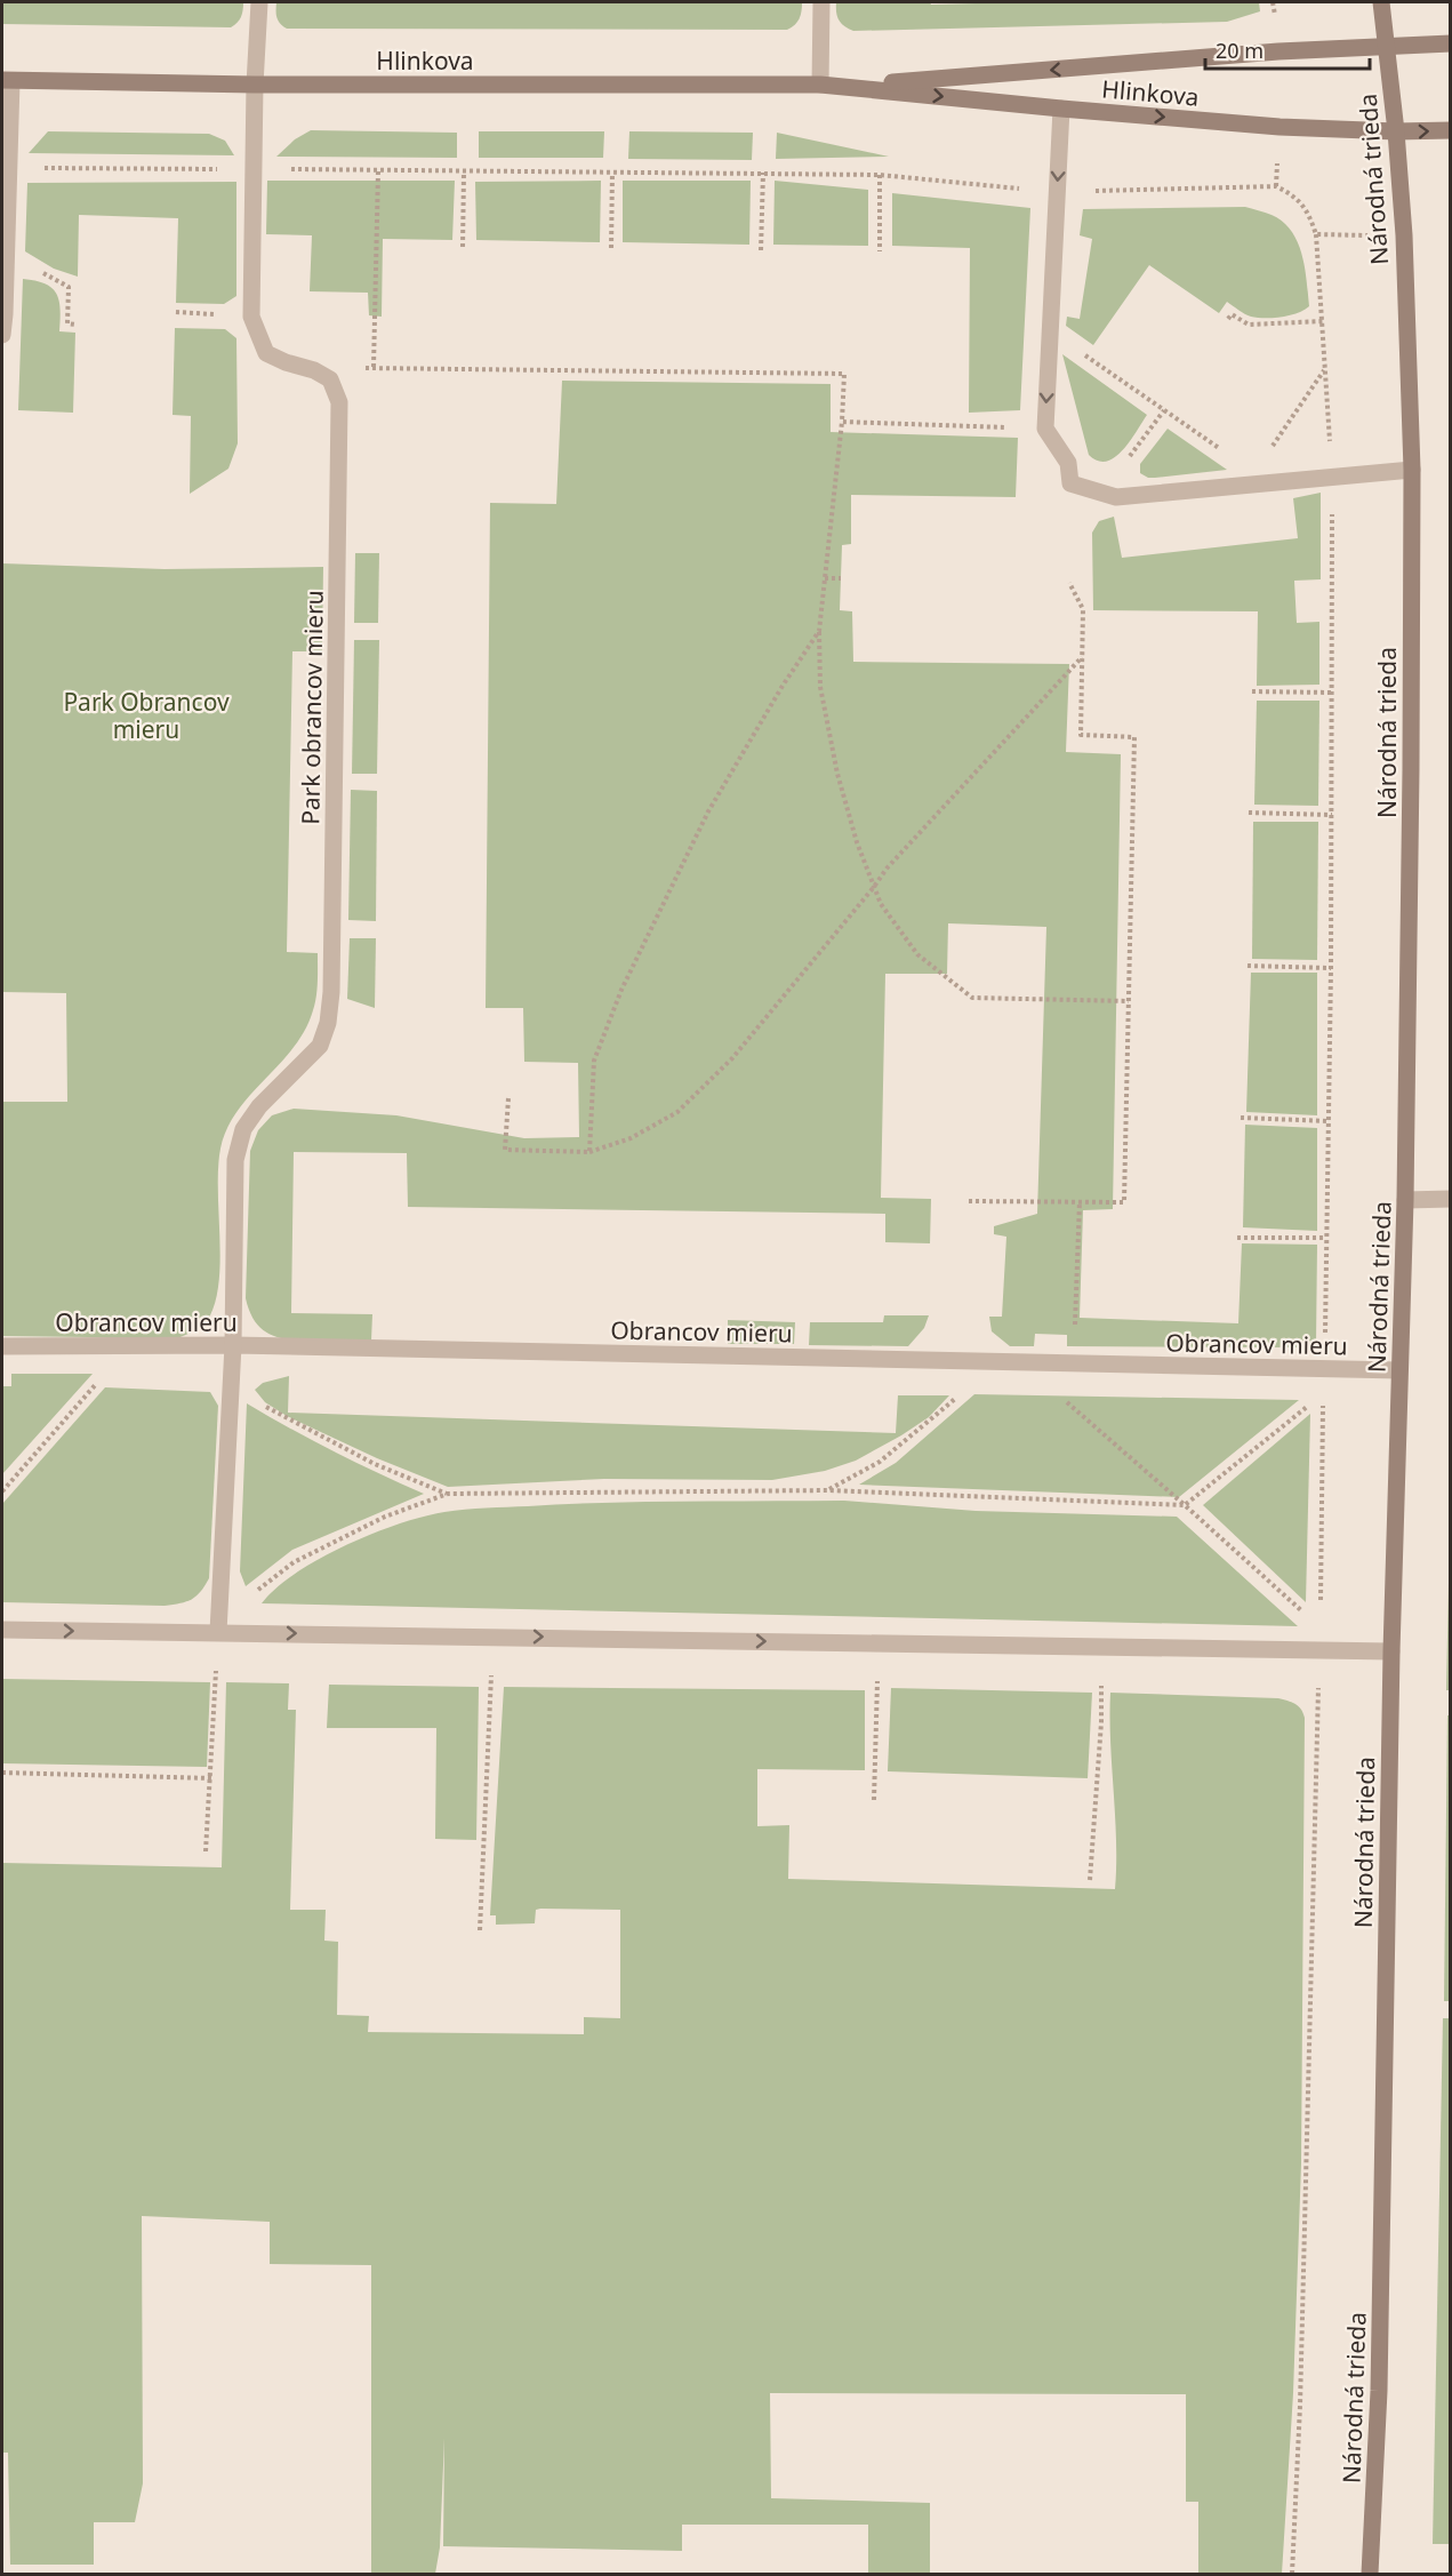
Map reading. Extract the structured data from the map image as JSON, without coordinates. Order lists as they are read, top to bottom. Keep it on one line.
{"streets":{"street":["Hlinkova","Národná trieda","Park obrancov mieru","Obrancov mieru"]},"crossings":[["Hlinkova","Národná trieda"],["Národná trieda","Obrancov mieru"],["Park obrancov mieru","Obrancov mieru"]],"parks":["Park Obrancov mieru"],"scale_bar":"20 m"}
